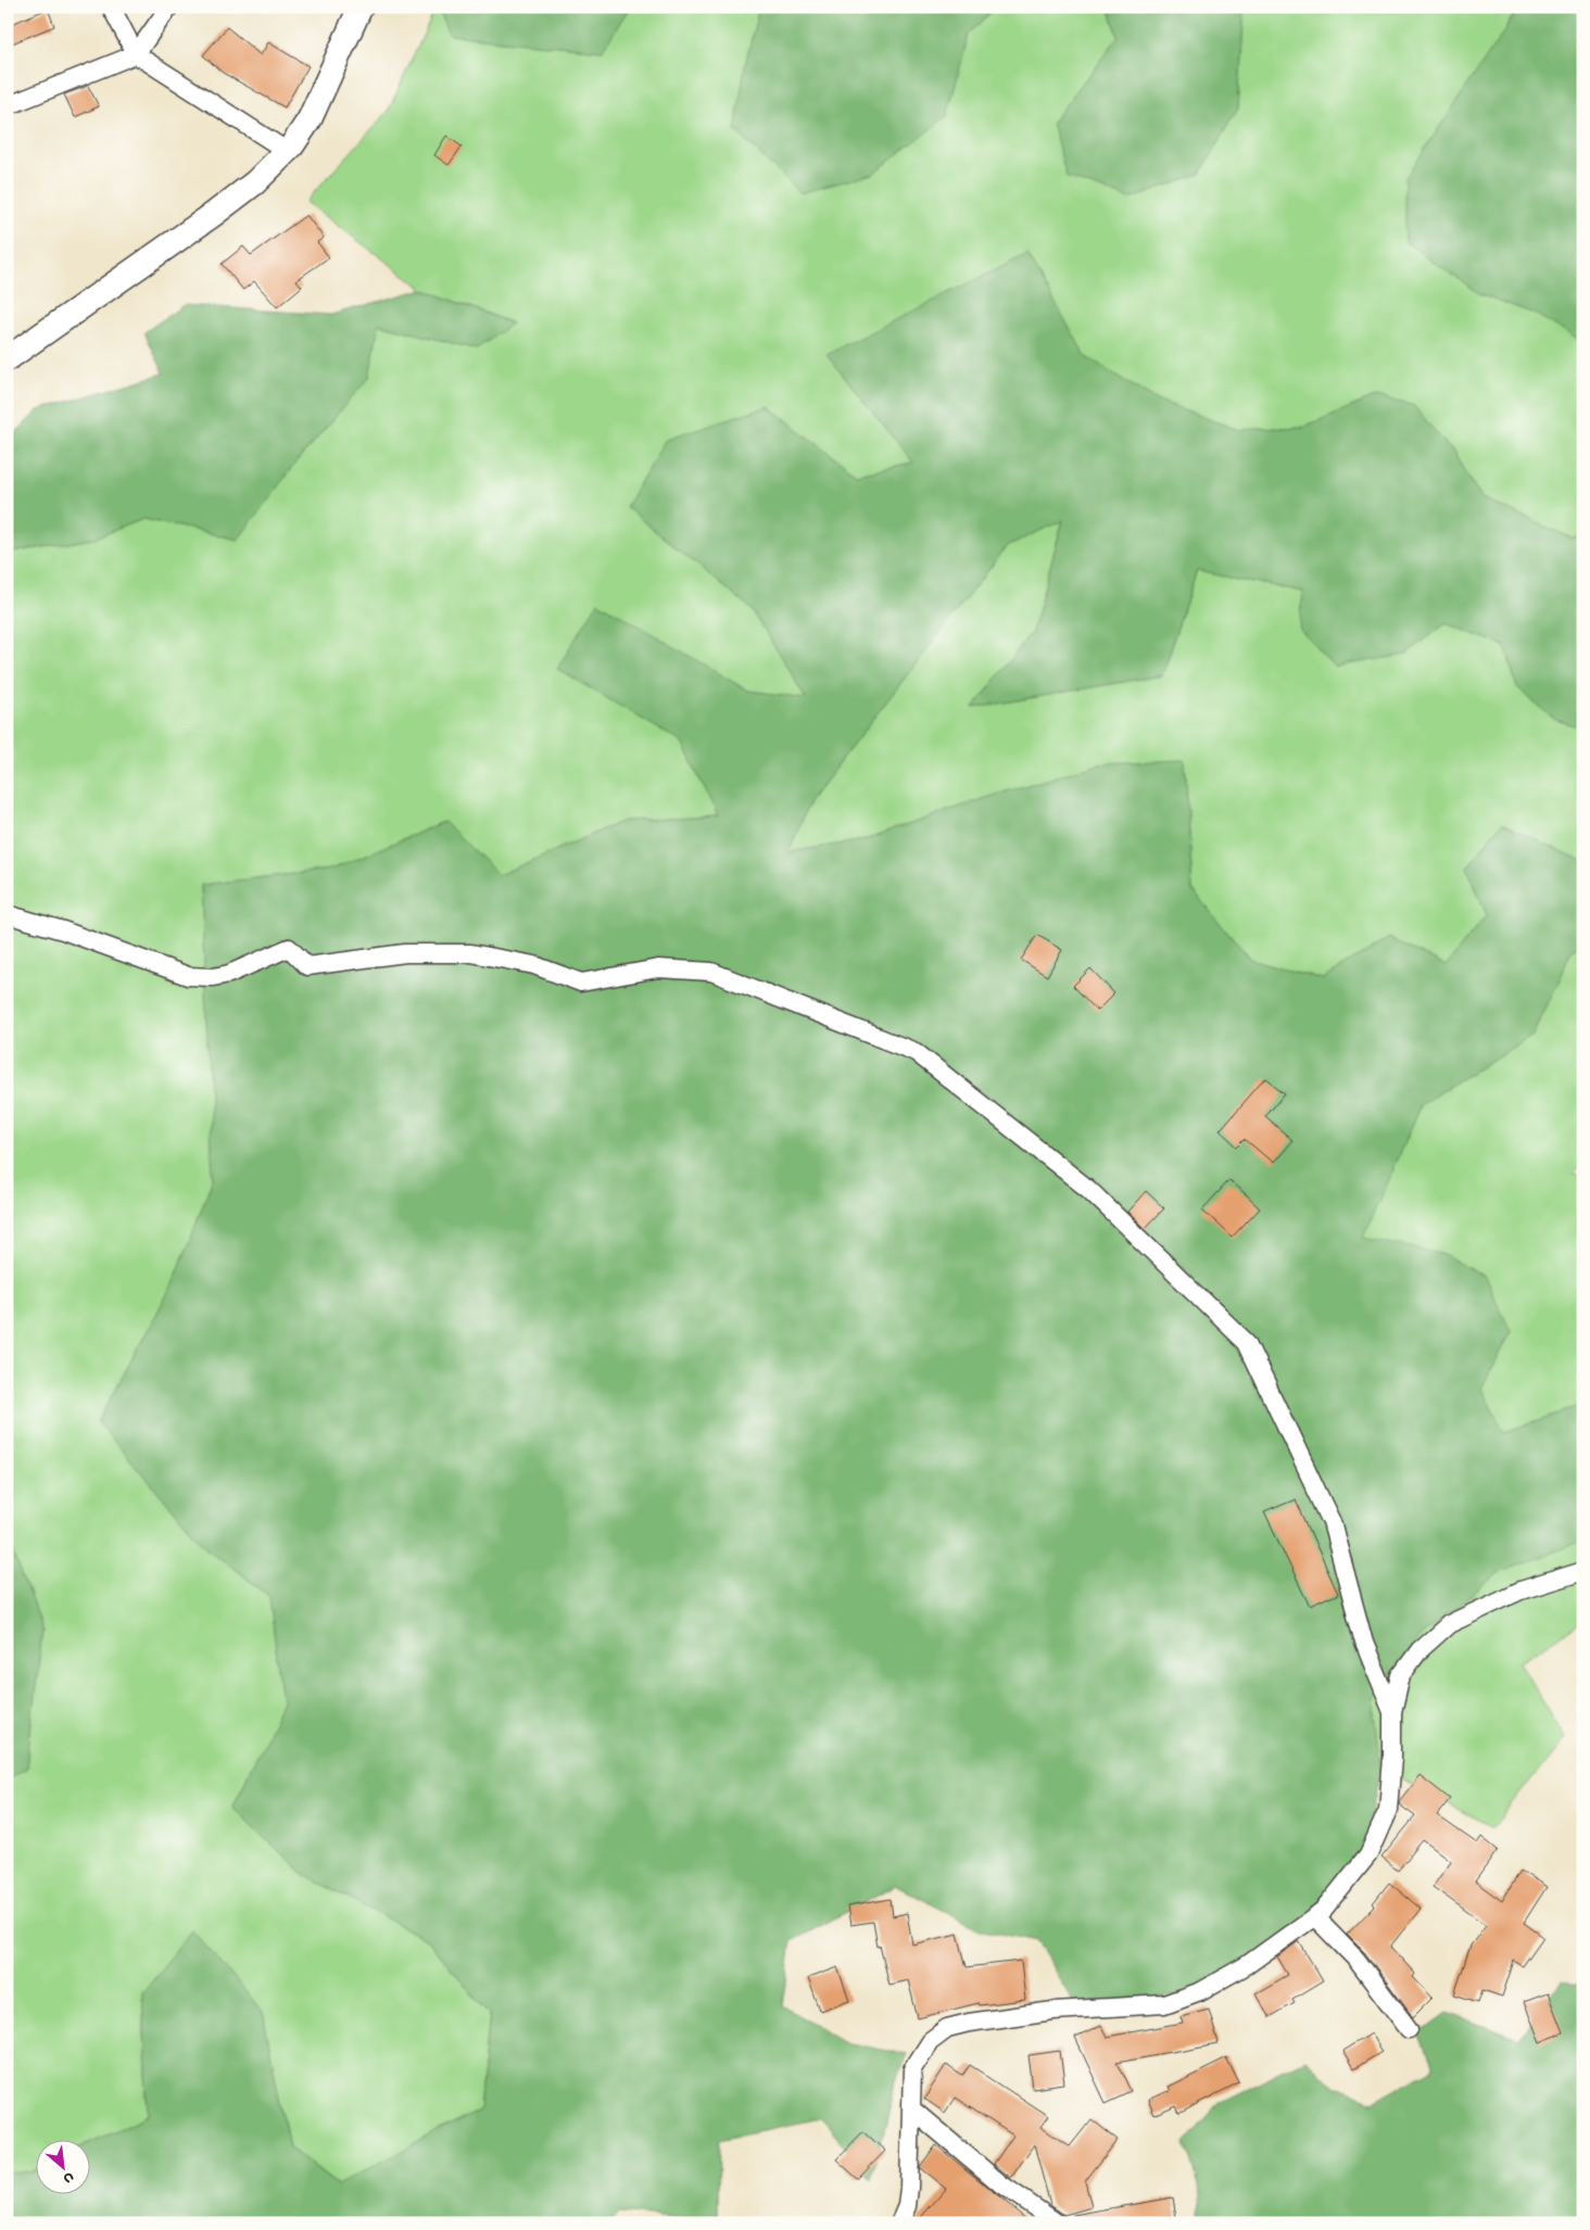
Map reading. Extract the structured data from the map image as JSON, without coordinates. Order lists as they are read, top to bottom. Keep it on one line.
{"north":"bottom right"}
